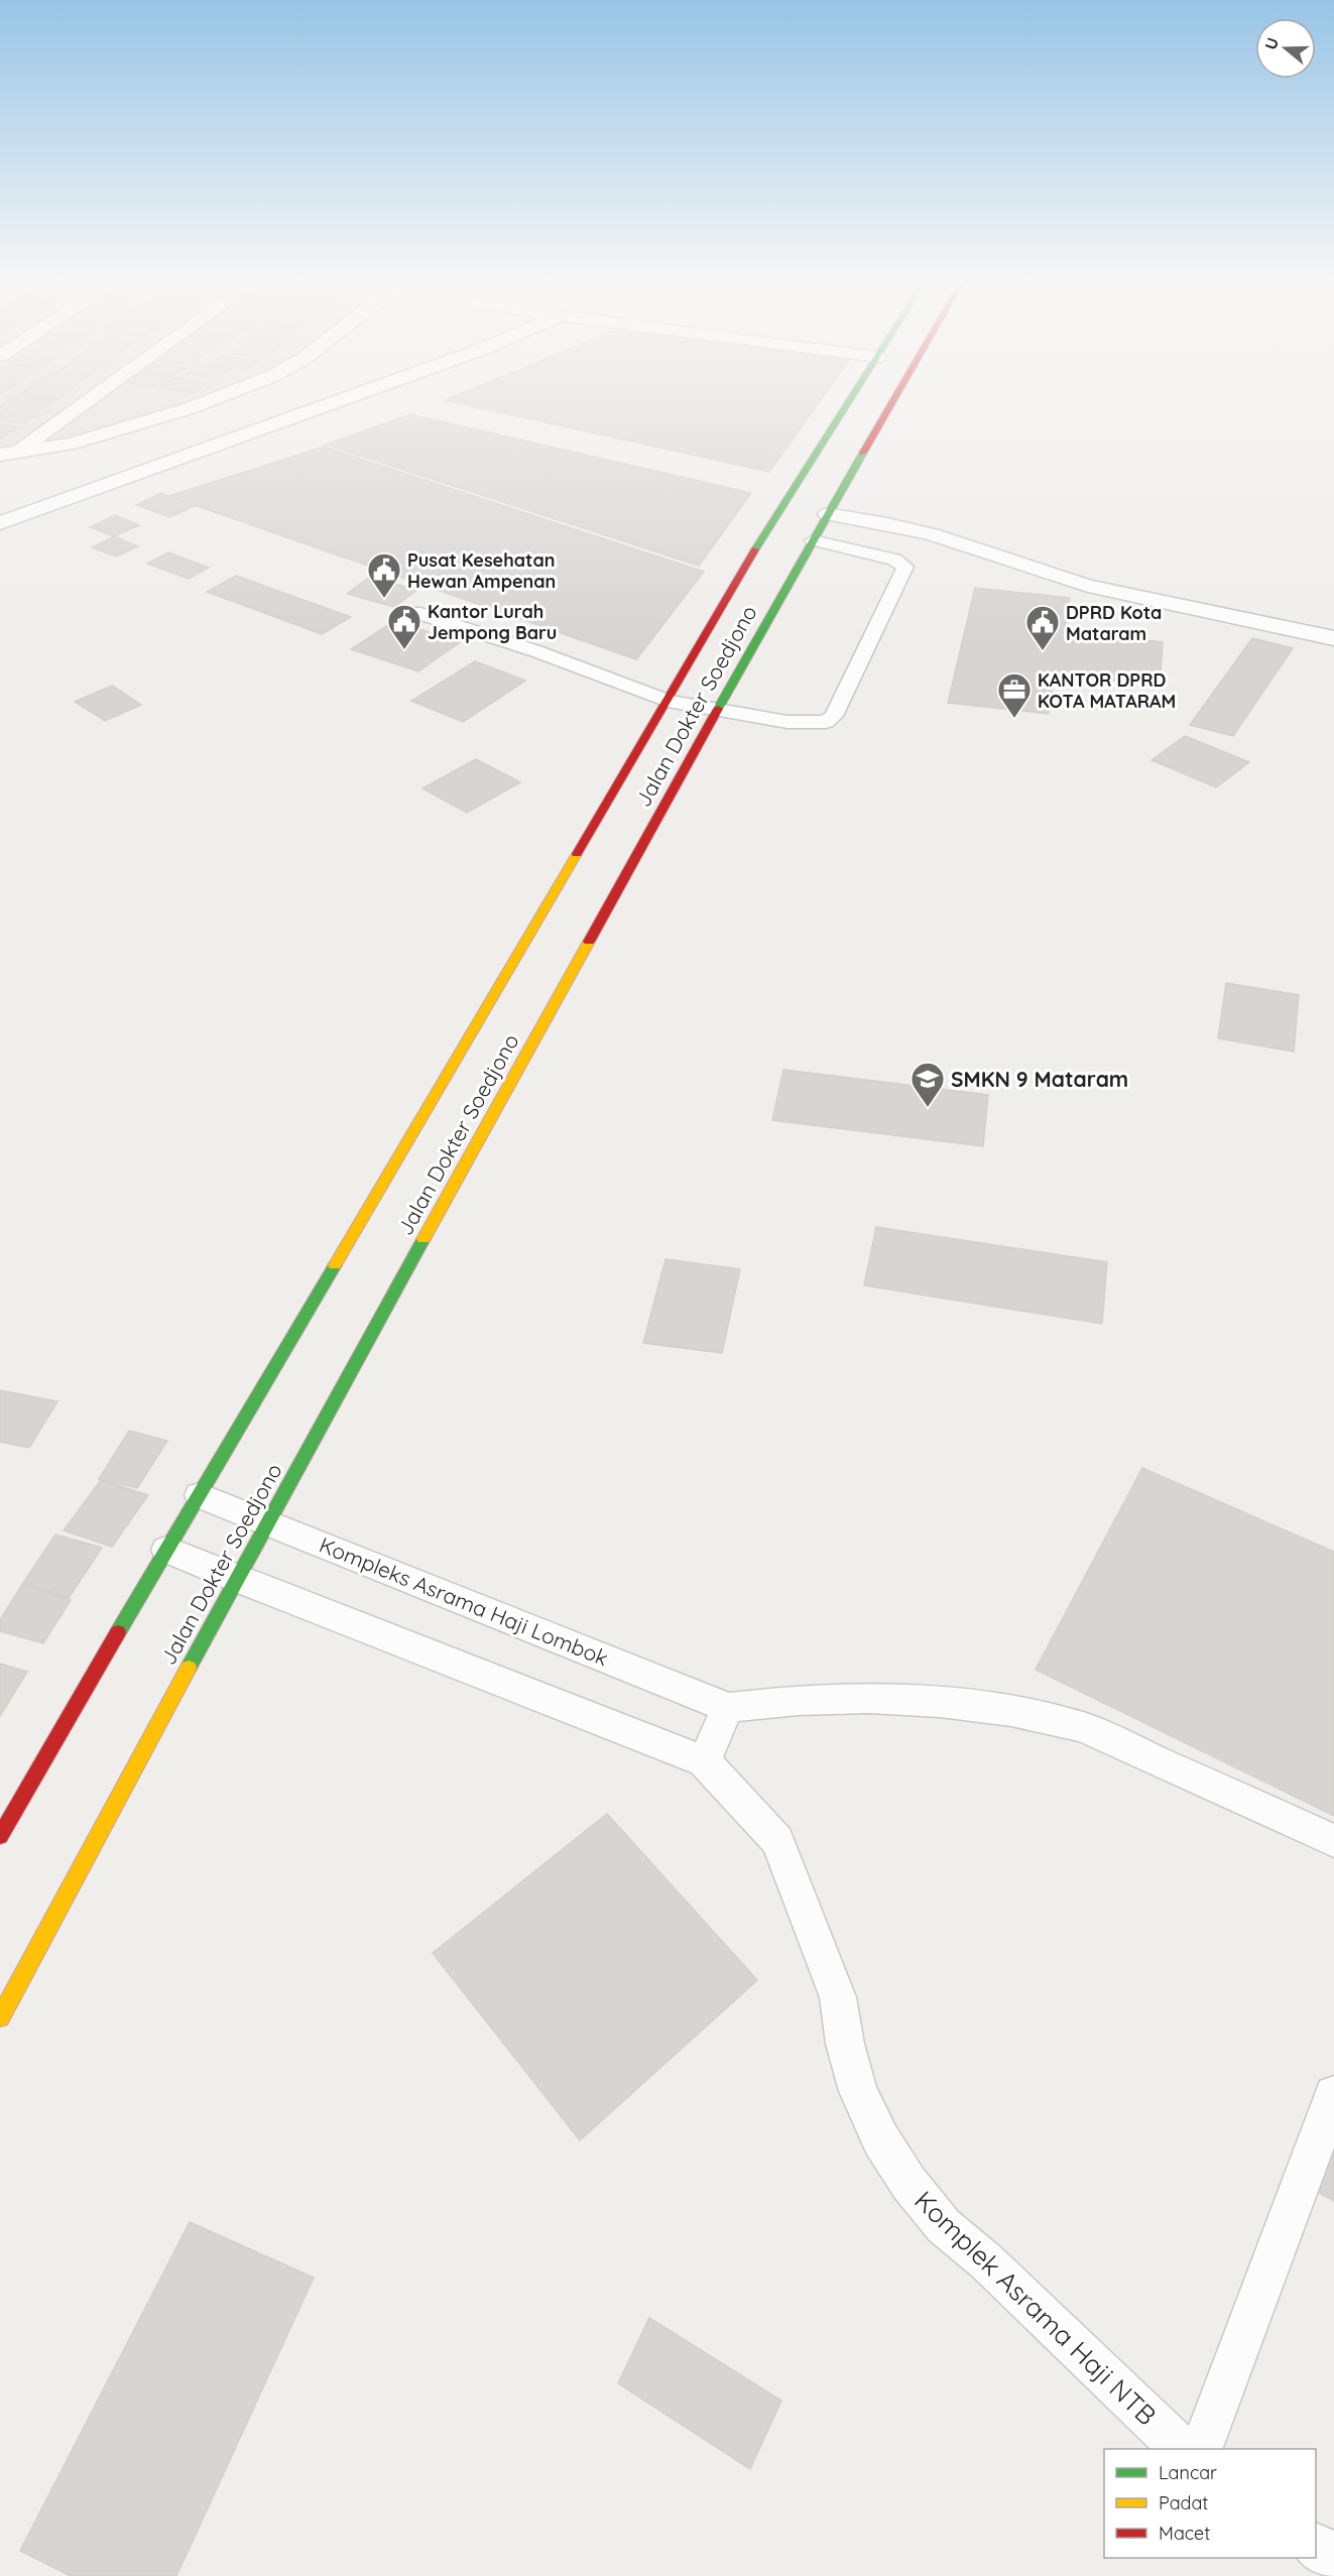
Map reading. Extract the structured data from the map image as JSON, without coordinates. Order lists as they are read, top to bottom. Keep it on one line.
{"streets":{"highway":["Jalan Dokter Soedjono"],"lane":["Kompleks Asrama Haji Lombok","Komplek Asrama Haji NTB"]},"crossings":[["Jalan Dokter Soedjono","Kompleks Asrama Haji Lombok"]],"places":{"public building":["Pusat Kesehatan Hewan Ampenan","Kantor Lurah Jempong Baru","DPRD Kota Mataram"],"office":["KANTOR DPRD KOTA MATARAM"],"school or university":["SMKN 9 Mataram"]},"legend":["Lancar","Padat","Macet"],"north":"left"}
